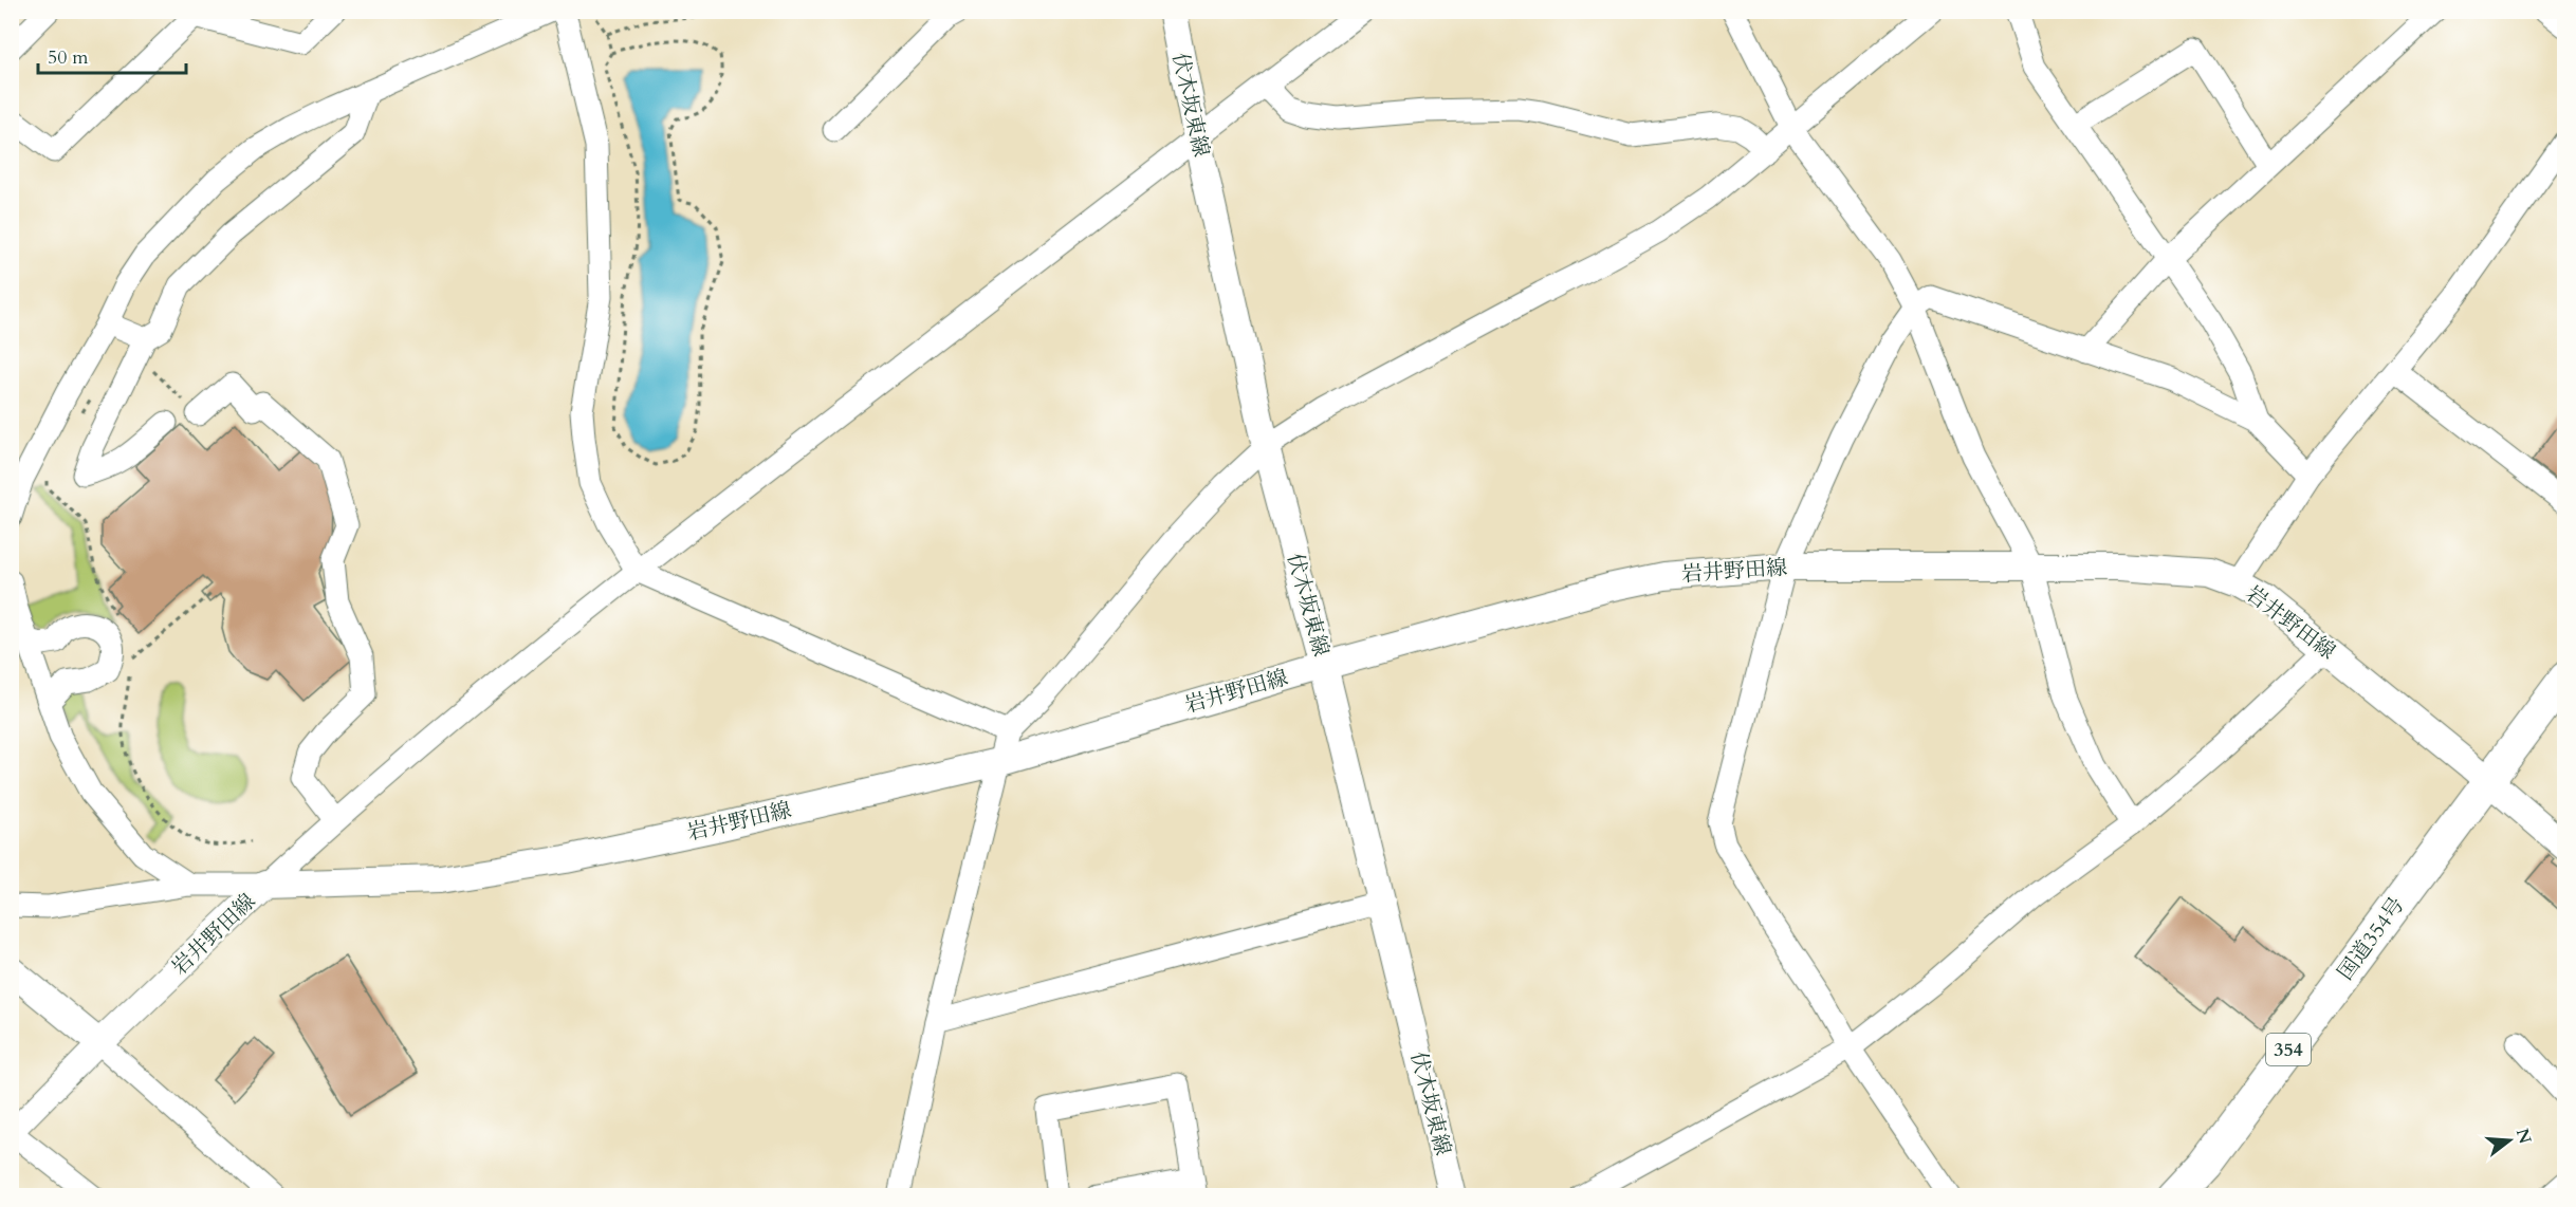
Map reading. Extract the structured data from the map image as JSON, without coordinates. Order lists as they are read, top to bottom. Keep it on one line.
{"streets":{"highway":["国道354号","354"],"main road":["伏木坂東線","岩井野田線"]},"crossings":[["伏木坂東線","岩井野田線"],["岩井野田線","国道354号"]],"scale_bar":"50 m","north":"right"}
